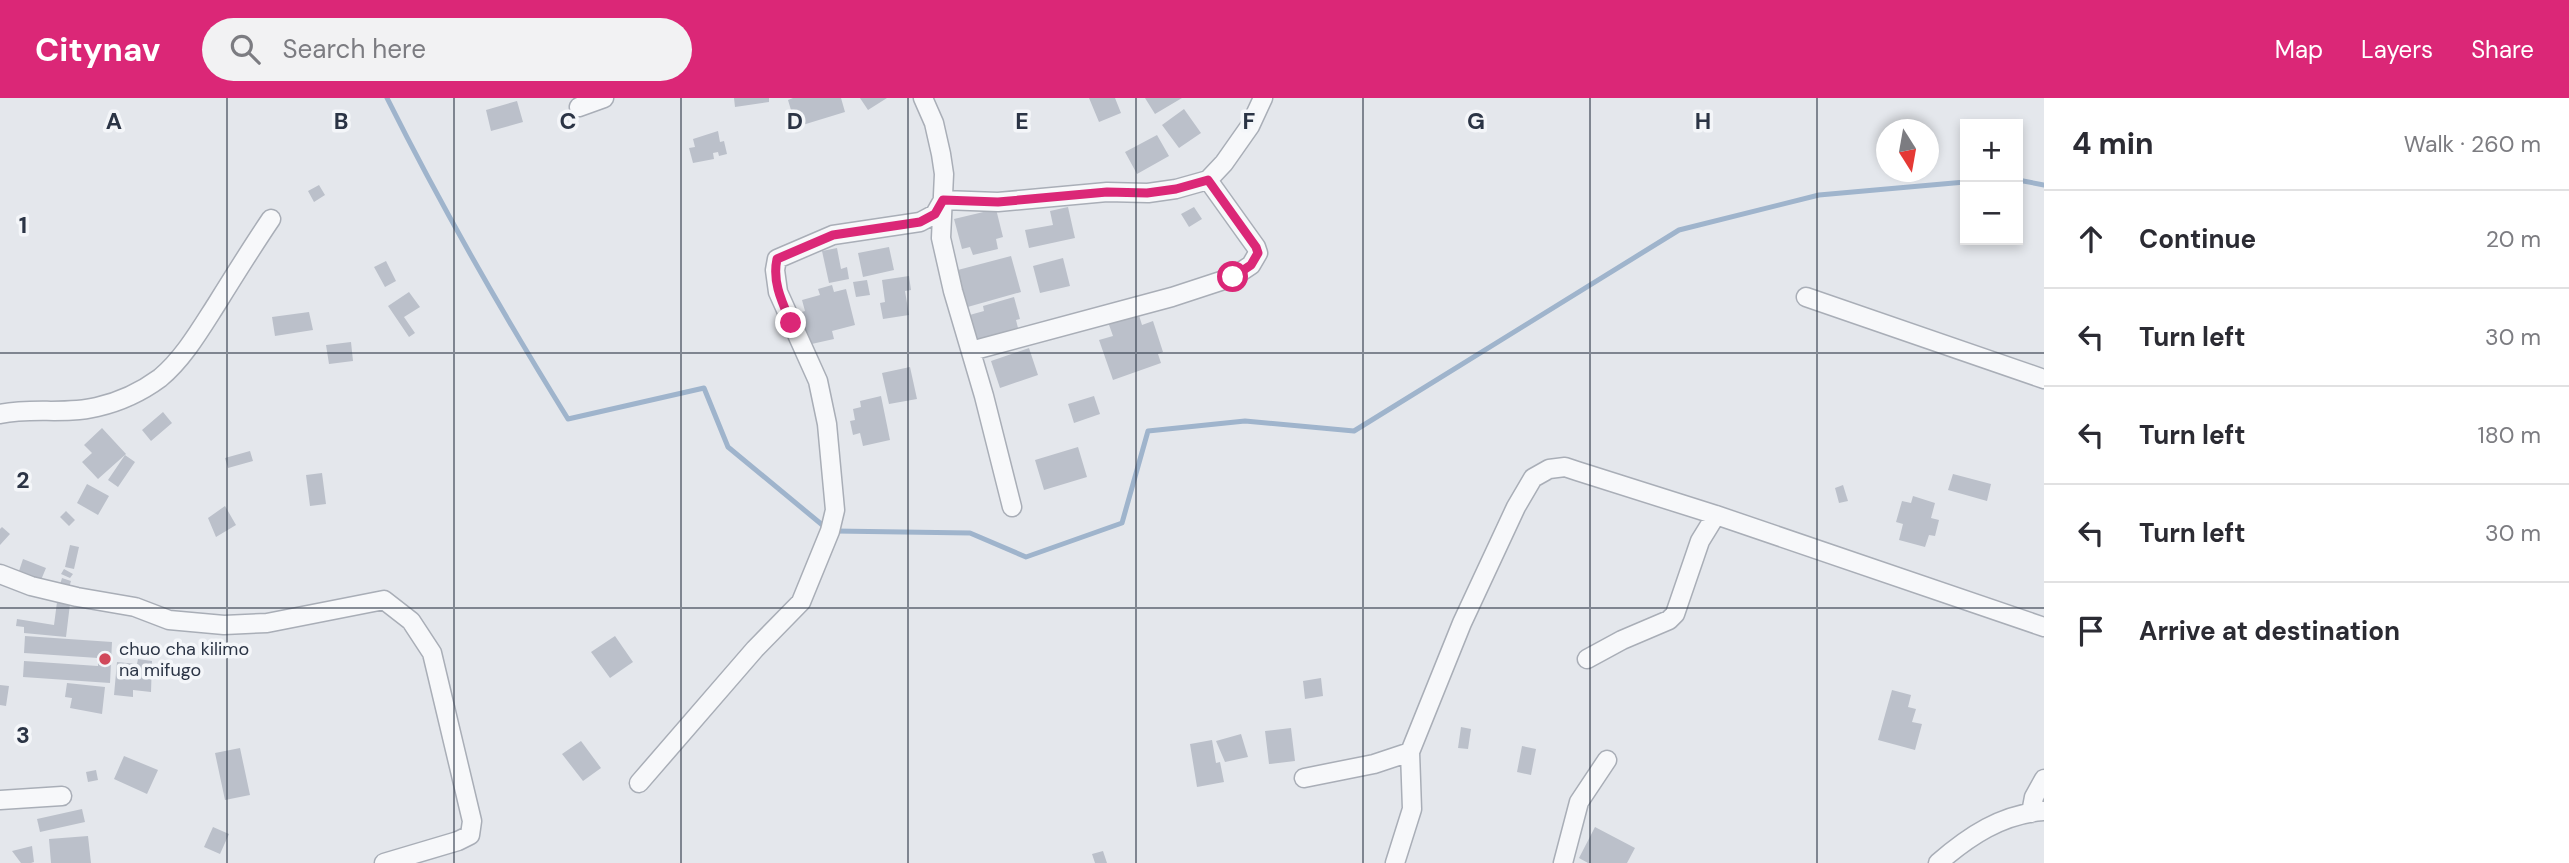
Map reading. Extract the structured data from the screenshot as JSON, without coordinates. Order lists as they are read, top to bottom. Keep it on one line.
{"places":["chuo cha kilimo na mifugo"],"north":"bottom","page":{"header":"Citynav","search":"Search here","nav":["Map","Layers","Share"],"heading":["4 min","Walk · 260 m"],"map_buttons":["+","−"],"list":[["Continue","20 m"],["Turn left","30 m"],["Turn left","180 m"],["Turn left","30 m"],"Arrive at destination"]},"grid":{"columns":["A","B","C","D","E","F","G","H"],"rows":["1","2","3"]}}
